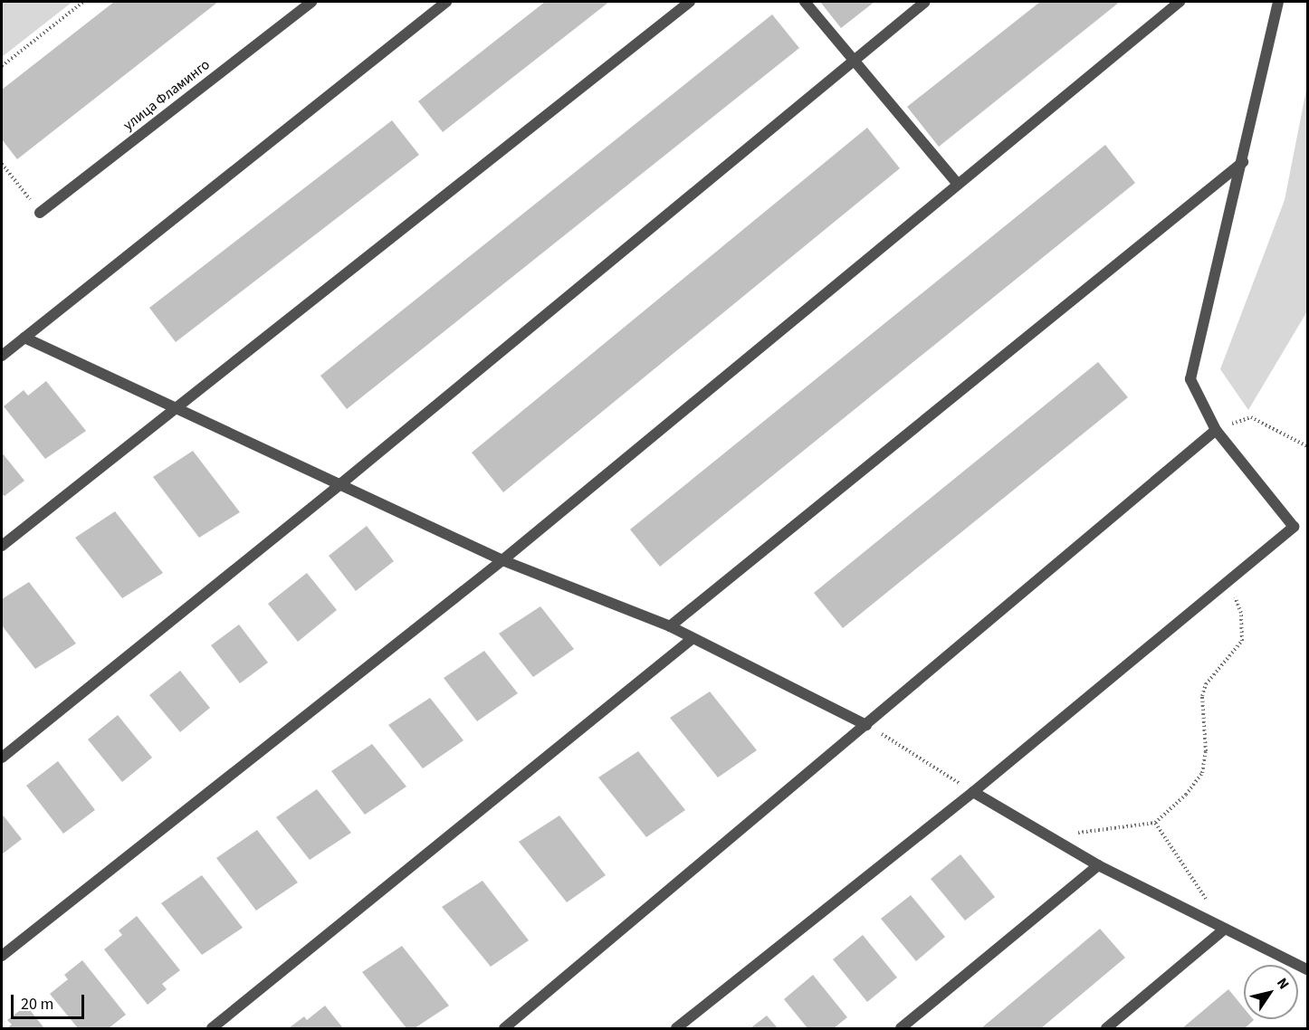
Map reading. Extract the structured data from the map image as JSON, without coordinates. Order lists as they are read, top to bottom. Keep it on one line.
{"streets":{"street":["улица Фламинго"]},"scale_bar":"20 m","north":"top right"}
